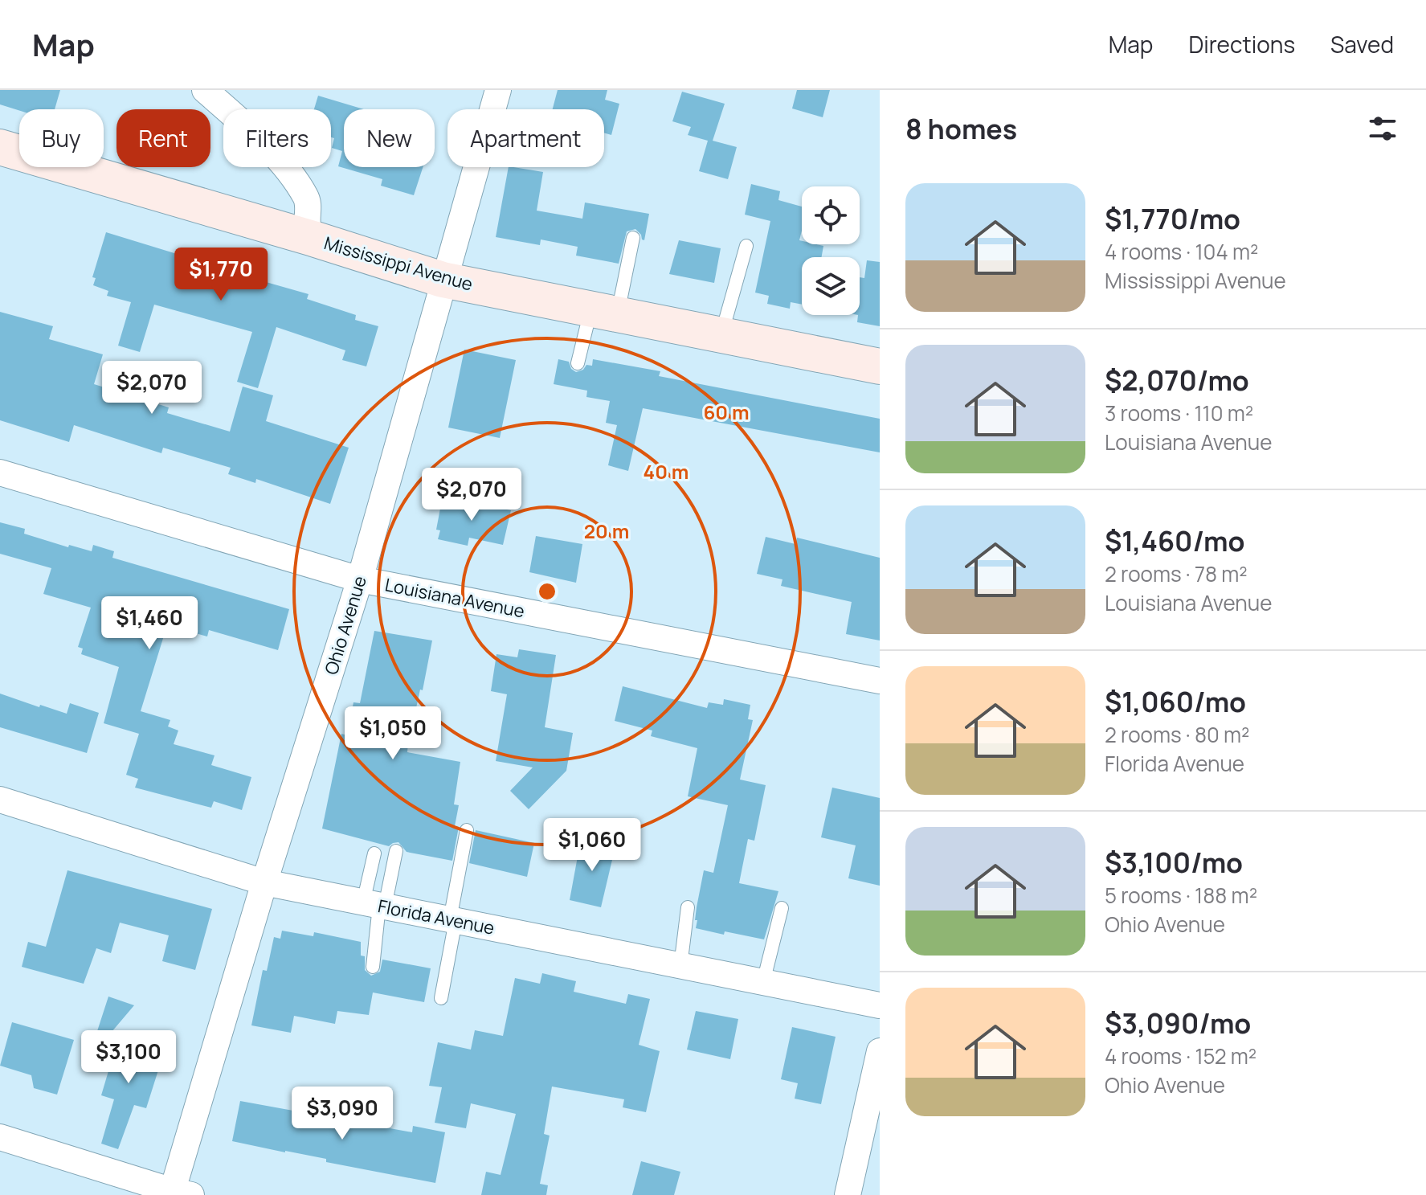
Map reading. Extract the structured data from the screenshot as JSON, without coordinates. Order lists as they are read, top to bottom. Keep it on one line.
{"streets":{"street":["Mississippi Avenue","Louisiana Avenue","Ohio Avenue","Florida Avenue"]},"crossings":[["Mississippi Avenue","Ohio Avenue"],["Louisiana Avenue","Ohio Avenue"],["Ohio Avenue","Florida Avenue"]],"page":{"header":"Map","nav":["Map","Directions","Saved"],"heading":"8 homes","chip":["Buy","Rent","Filters","New","Apartment"],"list":[{"name":"$1,770/mo","note":"4 rooms · 104 m² · Mississippi Avenue"},{"name":"$2,070/mo","note":"3 rooms · 110 m² · Louisiana Avenue"},{"name":"$1,460/mo","note":"2 rooms · 78 m² · Louisiana Avenue"},{"name":"$1,060/mo","note":"2 rooms · 80 m² · Florida Avenue"},{"name":"$3,100/mo","note":"5 rooms · 188 m² · Ohio Avenue"},{"name":"$3,090/mo","note":"4 rooms · 152 m² · Ohio Avenue"}],"price":["$1,770","$2,070","$2,070","$1,460","$1,050","$1,060","$3,100","$3,090"]},"rings":["60 m","40 m","20 m"]}
